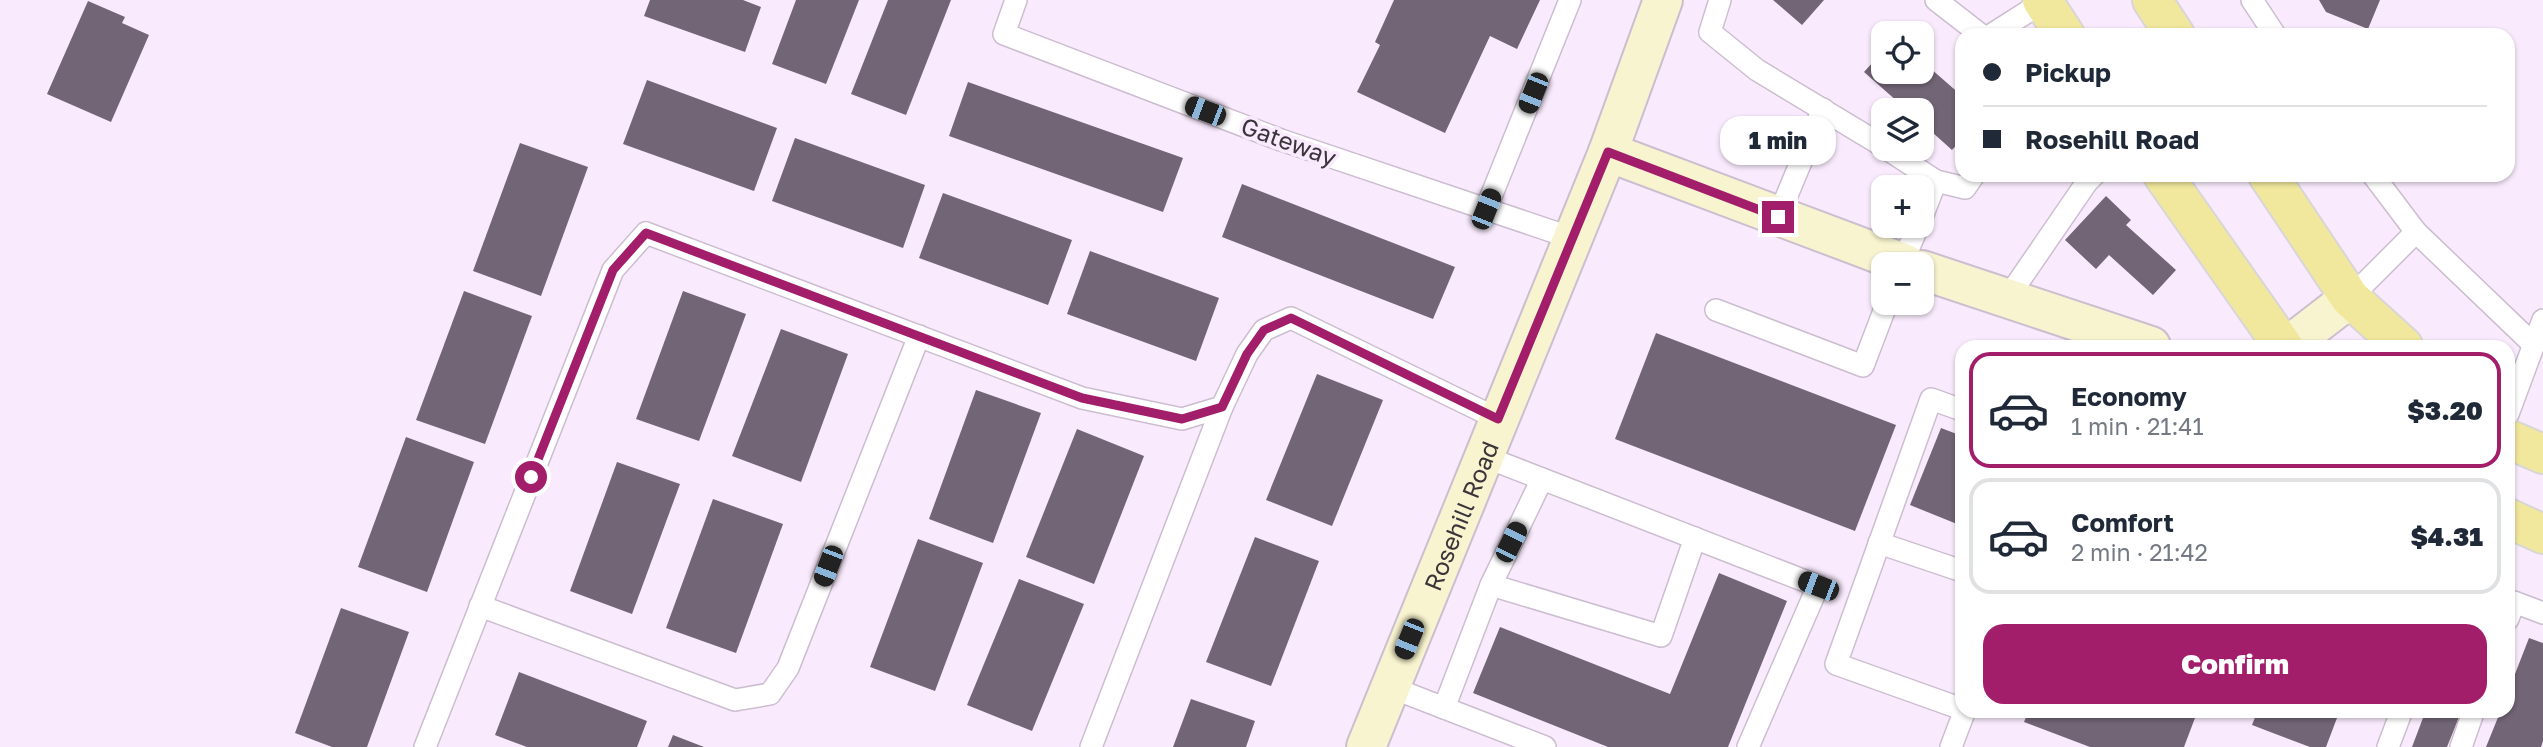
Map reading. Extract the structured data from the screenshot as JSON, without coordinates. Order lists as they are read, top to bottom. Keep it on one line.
{"streets":{"street":["Rosehill Road"],"lane":["Gateway"]},"crossings":[["Gateway","Rosehill Road"]],"page":{"map_buttons":["+","−"],"banner":["Pickup","Rosehill Road"],"bubble":"1 min","list":[{"name":"Economy","note":"1 min · 21:41","value":"$3.20"},{"name":"Comfort","note":"2 min · 21:42","value":"$4.31"}],"buttons":"Confirm"}}
